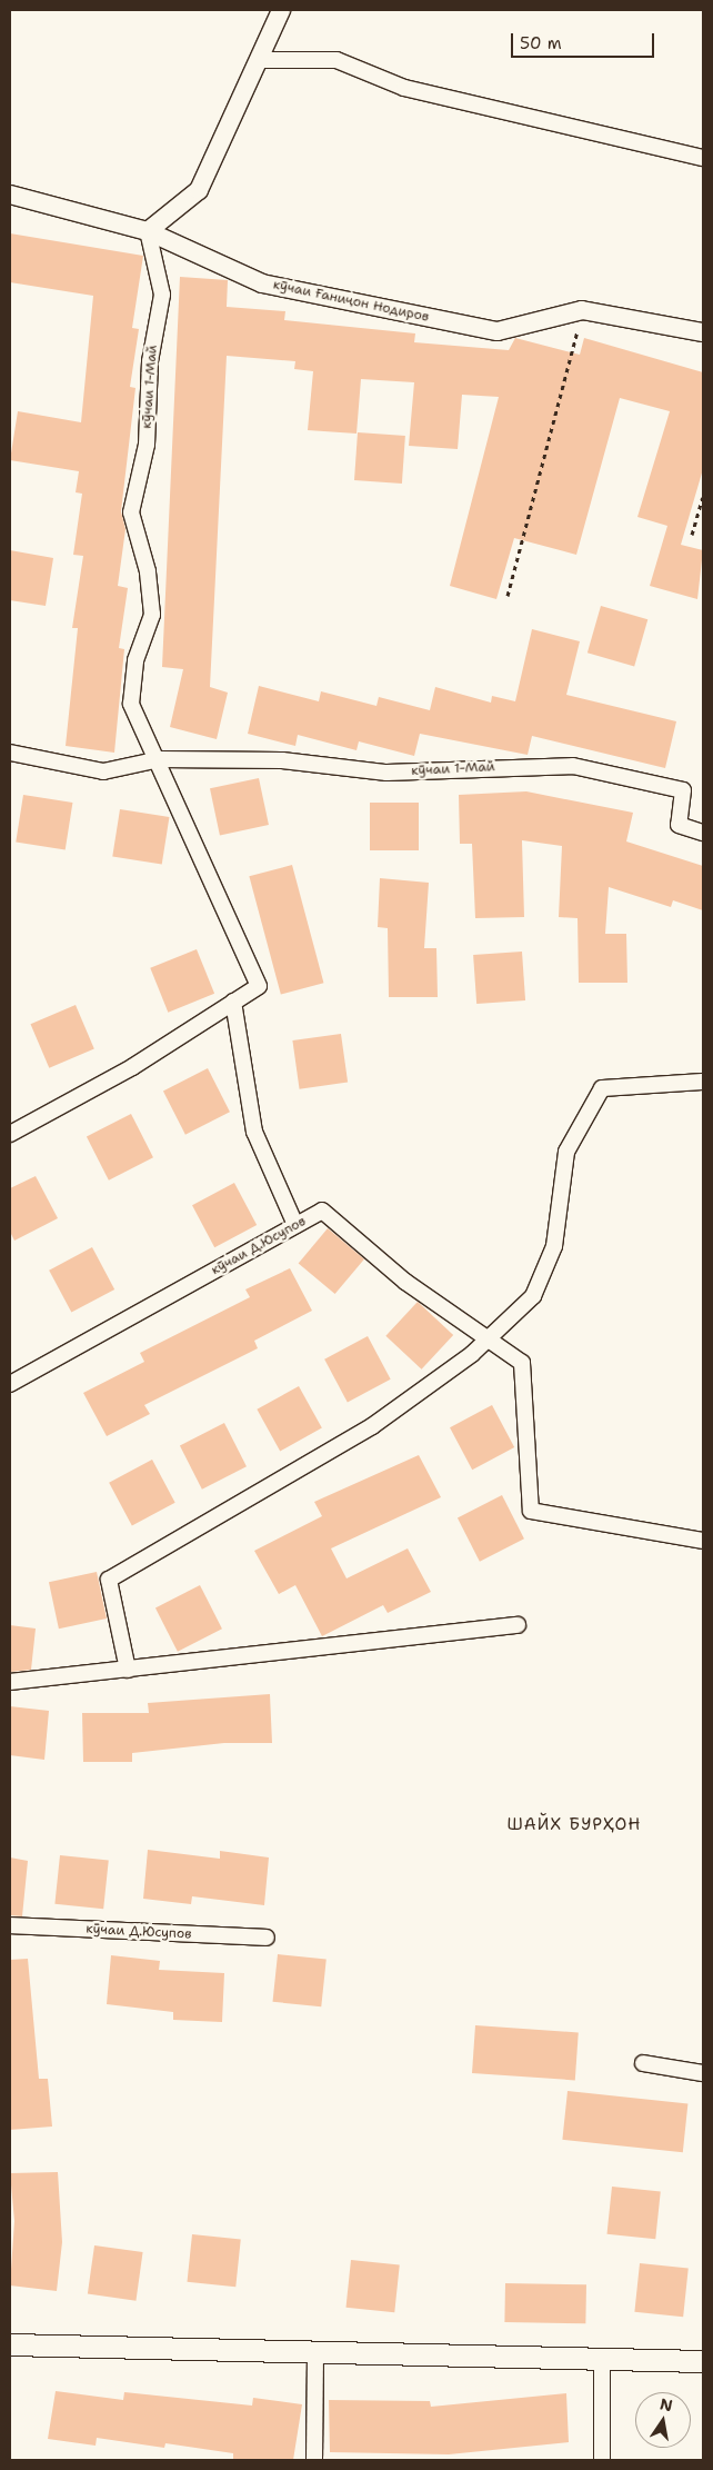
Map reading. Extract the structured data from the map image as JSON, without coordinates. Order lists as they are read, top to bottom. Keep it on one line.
{"streets":{"street":["кӯчаи Ғаниҷон Нодиров","кӯчаи 1-Май","кӯчаи Д.Юсупов"]},"crossings":[["кӯчаи Ғаниҷон Нодиров","кӯчаи 1-Май"]],"districts":["ШАЙХ БУРҲОН"],"scale_bar":"50 m","north":"top"}
